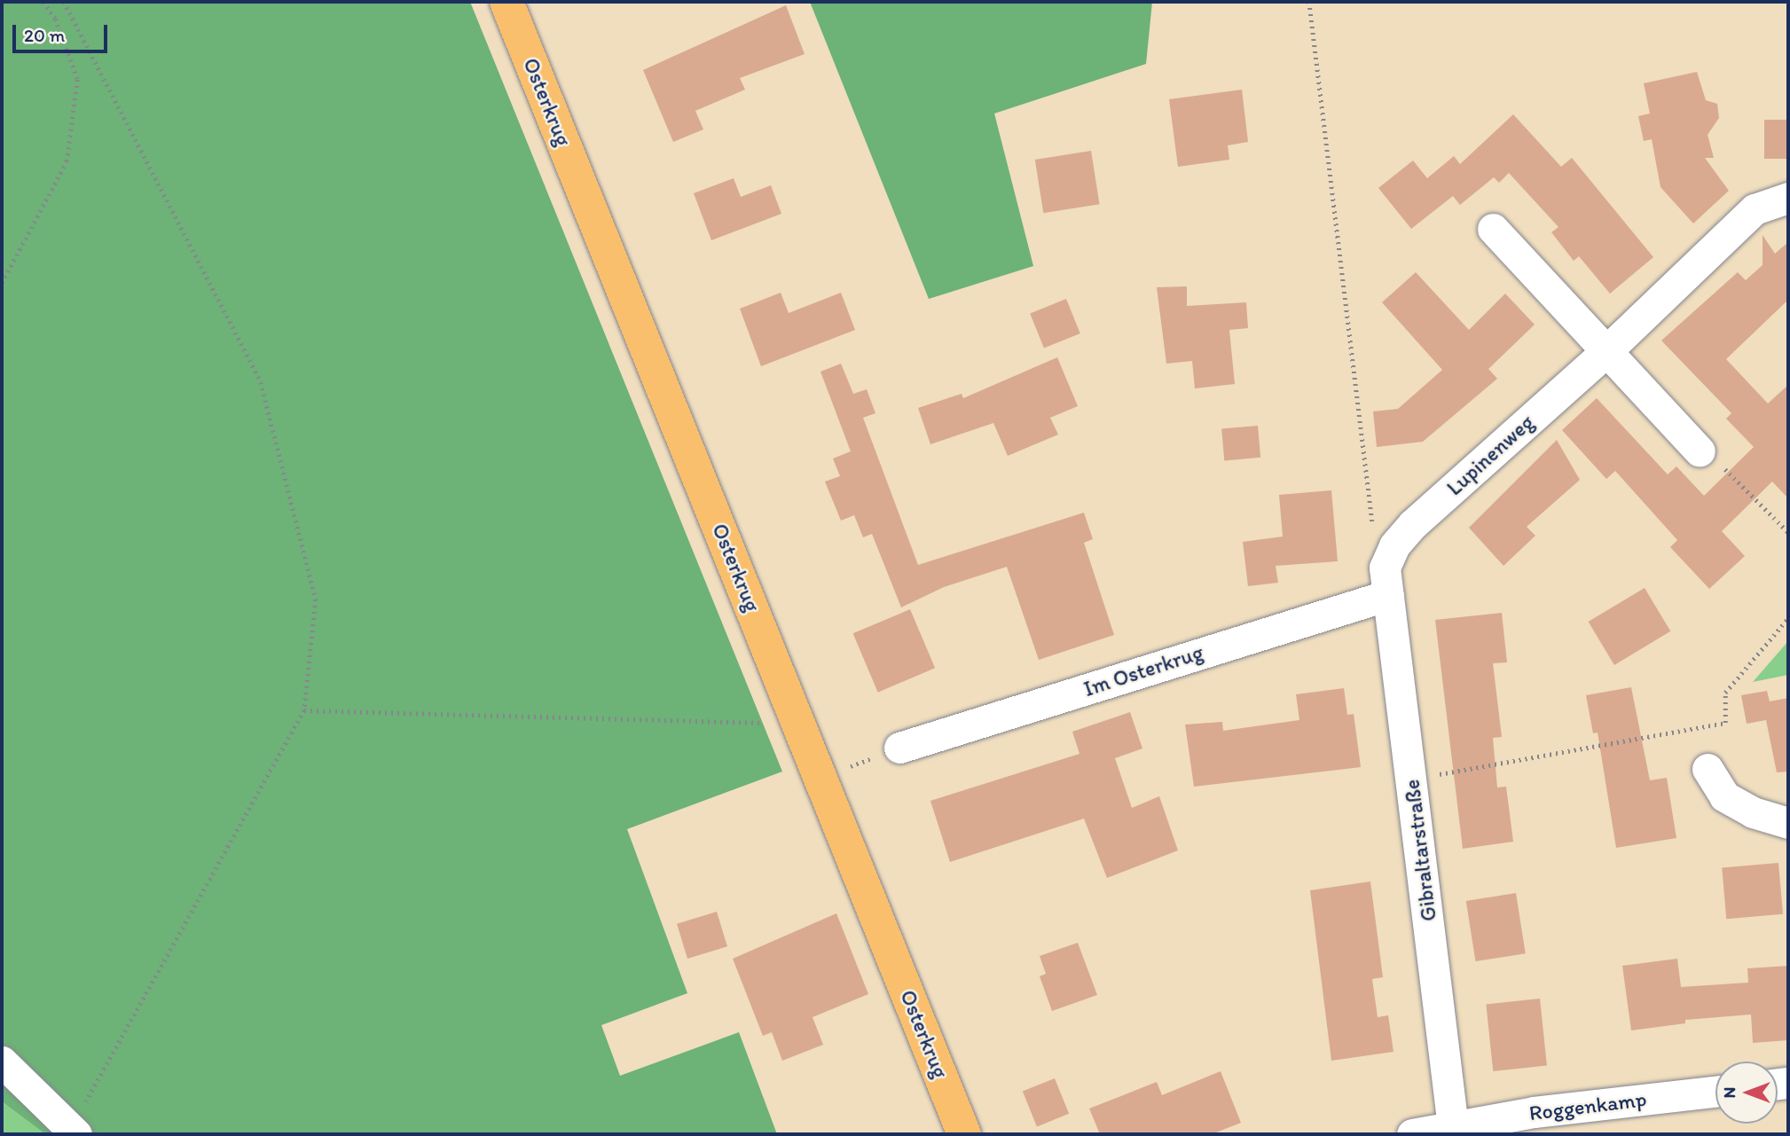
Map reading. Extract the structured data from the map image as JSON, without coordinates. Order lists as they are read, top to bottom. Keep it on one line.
{"streets":{"main road":["Osterkrug"],"street":["Lupinenweg","Im Osterkrug","Gibraltarstraße","Roggenkamp"]},"crossings":[["Lupinenweg","Im Osterkrug"],["Lupinenweg","Gibraltarstraße"],["Im Osterkrug","Gibraltarstraße"],["Gibraltarstraße","Roggenkamp"]],"scale_bar":"20 m","north":"left"}
